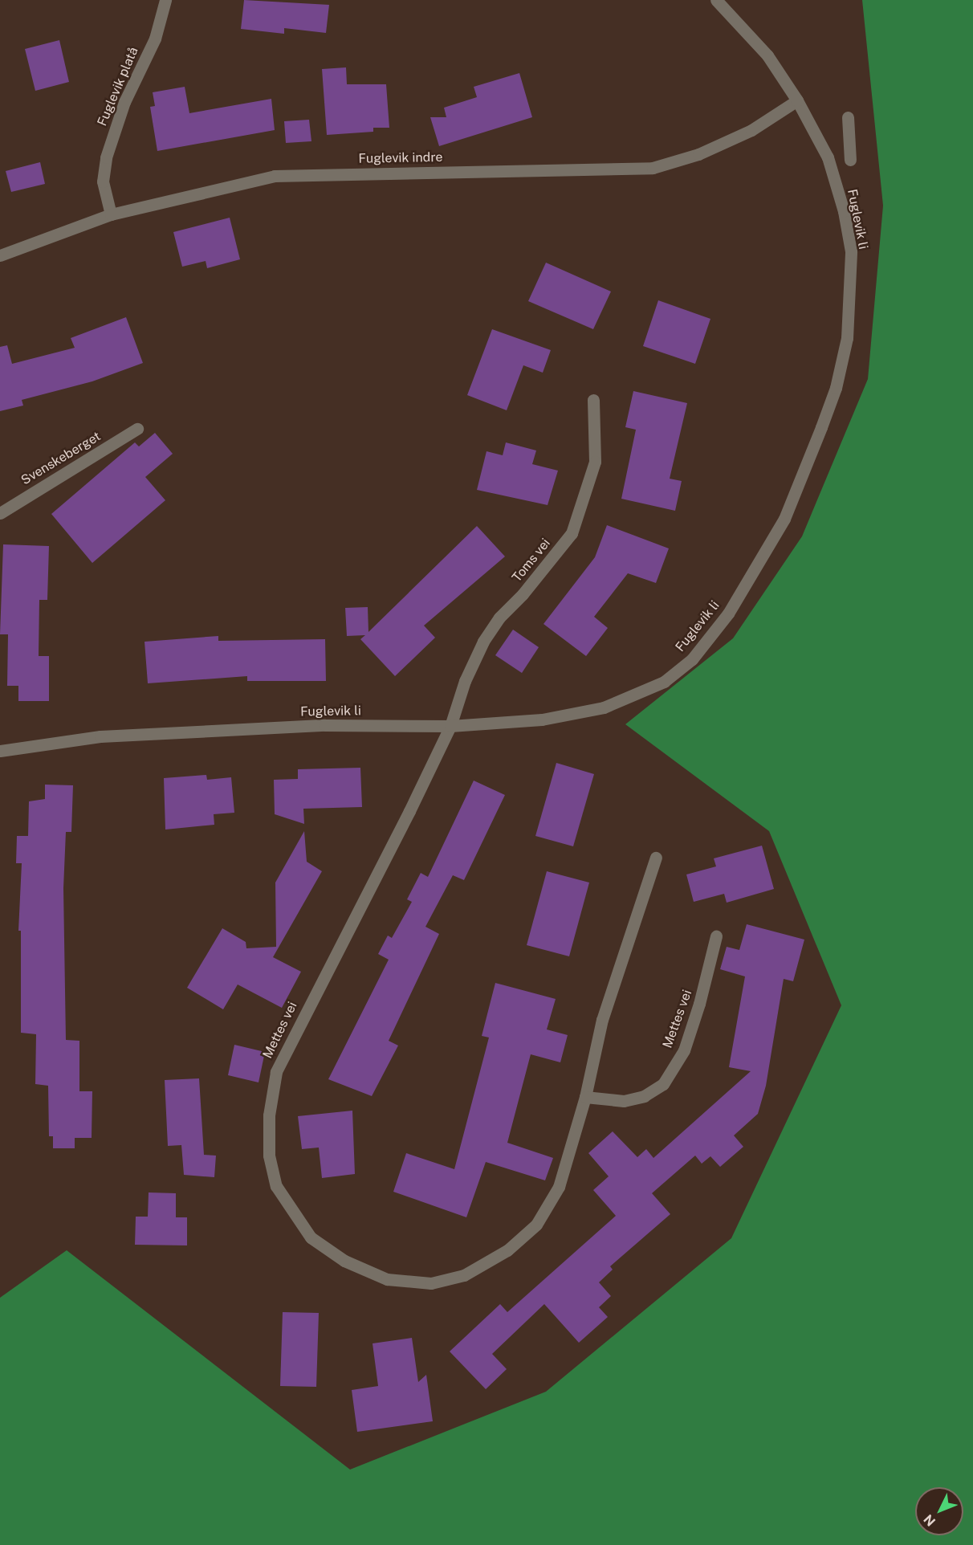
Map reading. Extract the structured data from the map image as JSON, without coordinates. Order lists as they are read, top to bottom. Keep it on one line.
{"streets":{"street":["Fuglevik platå","Fuglevik indre","Fuglevik li","Svenskeberget","Toms vei","Mettes vei"]},"crossings":[["Fuglevik platå","Fuglevik indre"],["Fuglevik indre","Fuglevik li"],["Fuglevik li","Toms vei"],["Fuglevik li","Mettes vei"],["Toms vei","Mettes vei"]],"north":"bottom left"}
